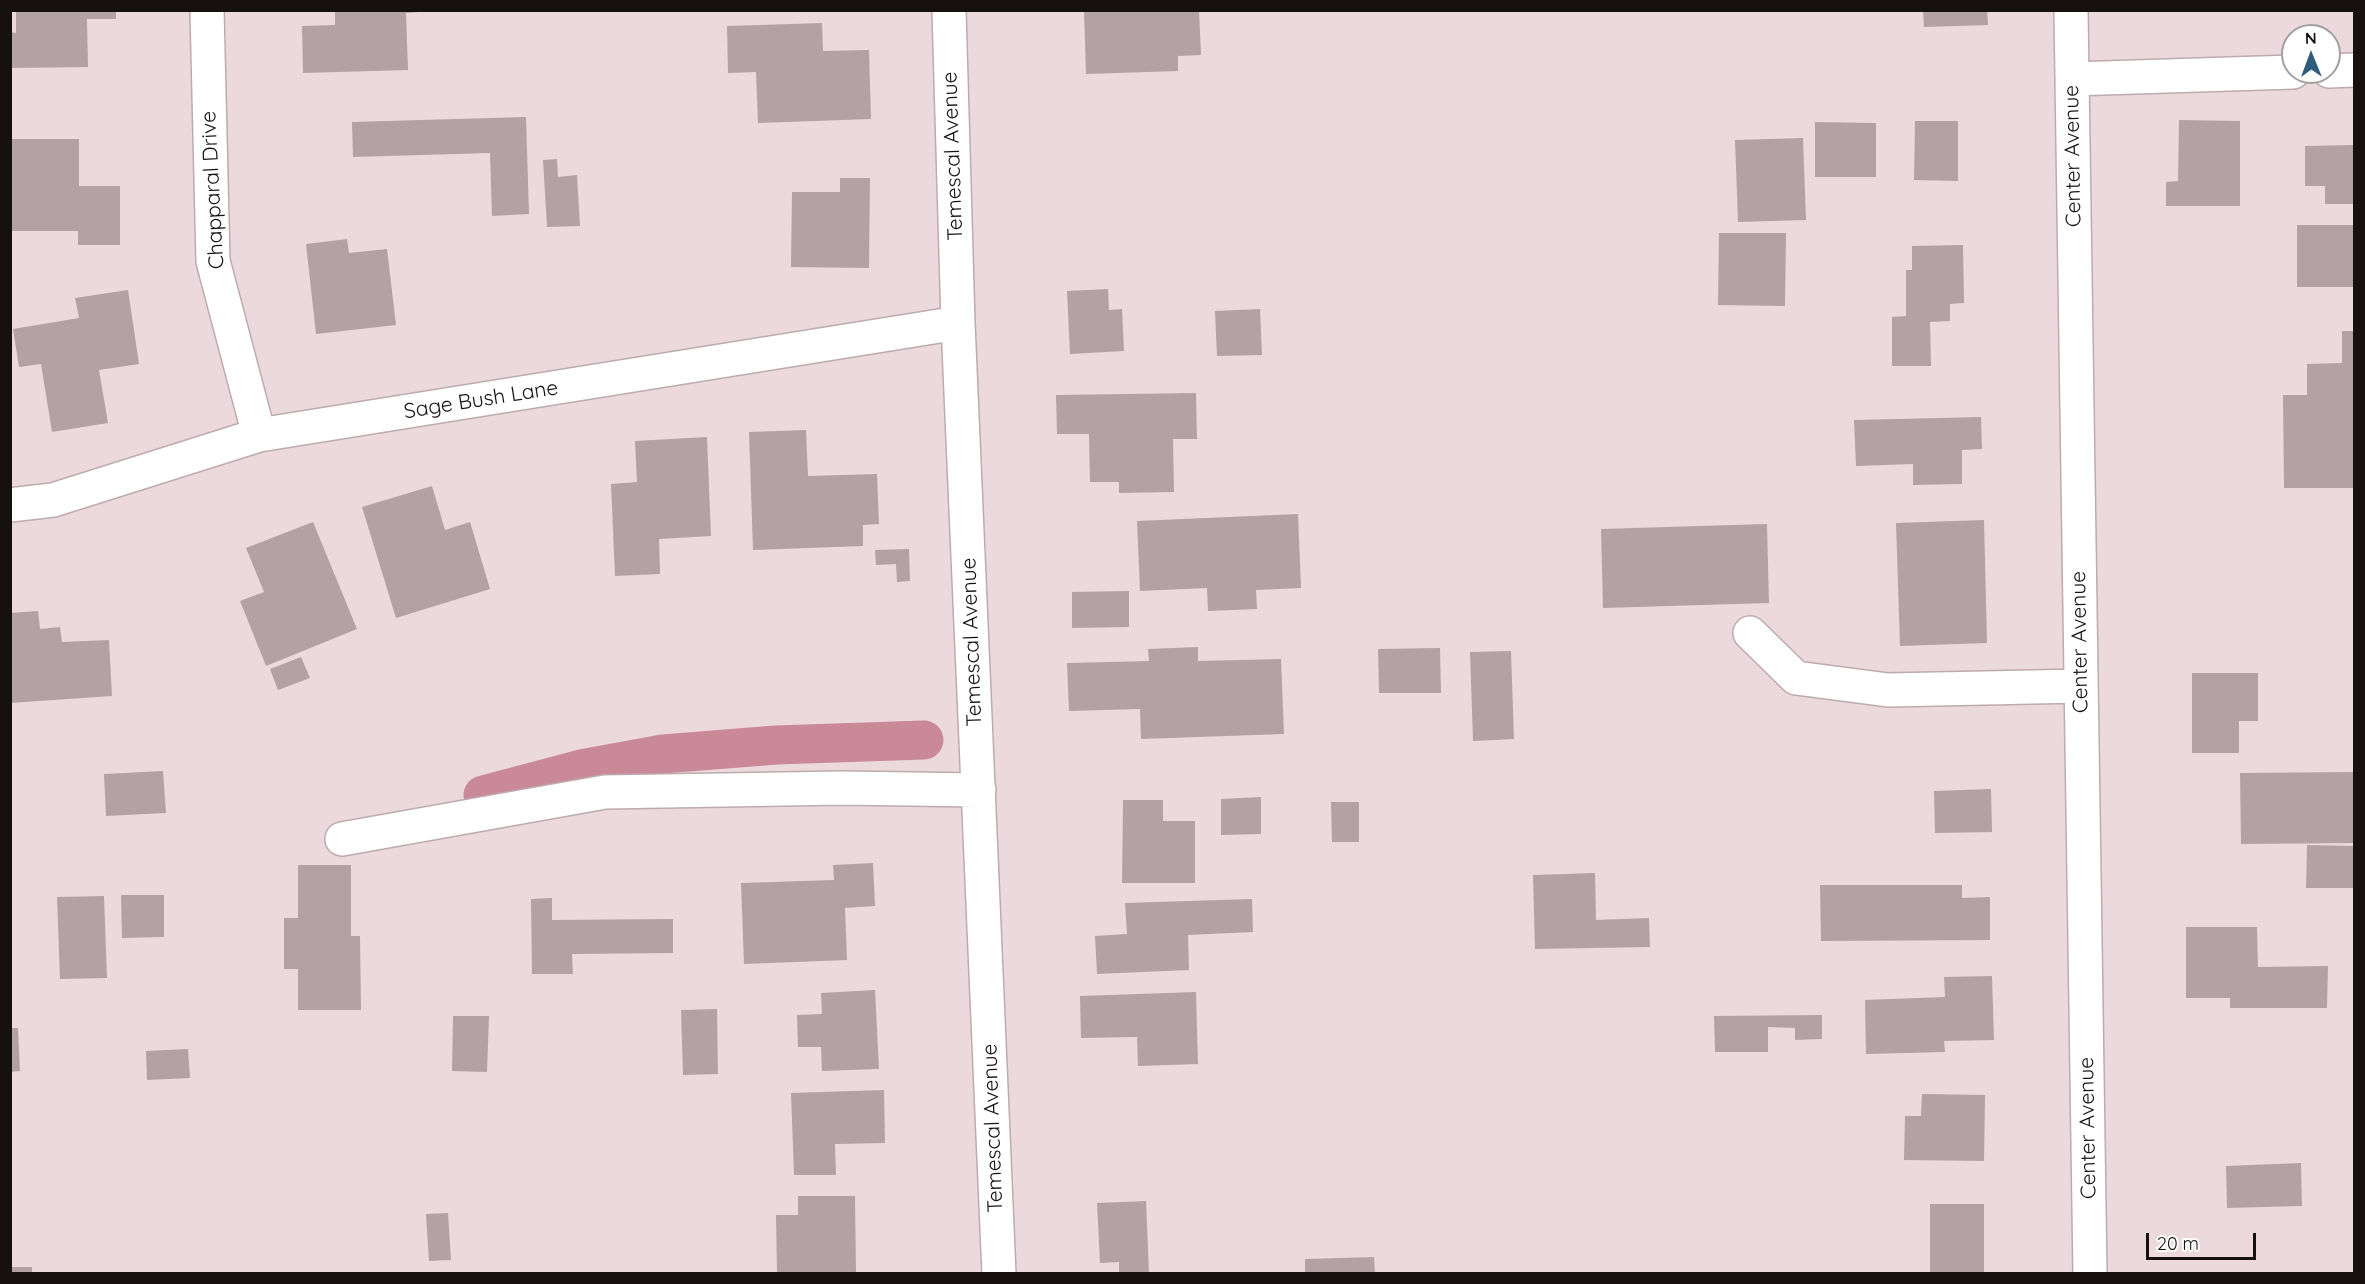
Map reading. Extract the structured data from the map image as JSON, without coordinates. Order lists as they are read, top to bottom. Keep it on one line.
{"streets":{"street":["Temescal Avenue","Center Avenue","Chapparal Drive","Sage Bush Lane"]},"crossings":[["Temescal Avenue","Sage Bush Lane"],["Chapparal Drive","Sage Bush Lane"]],"scale_bar":"20 m","north":"top"}
